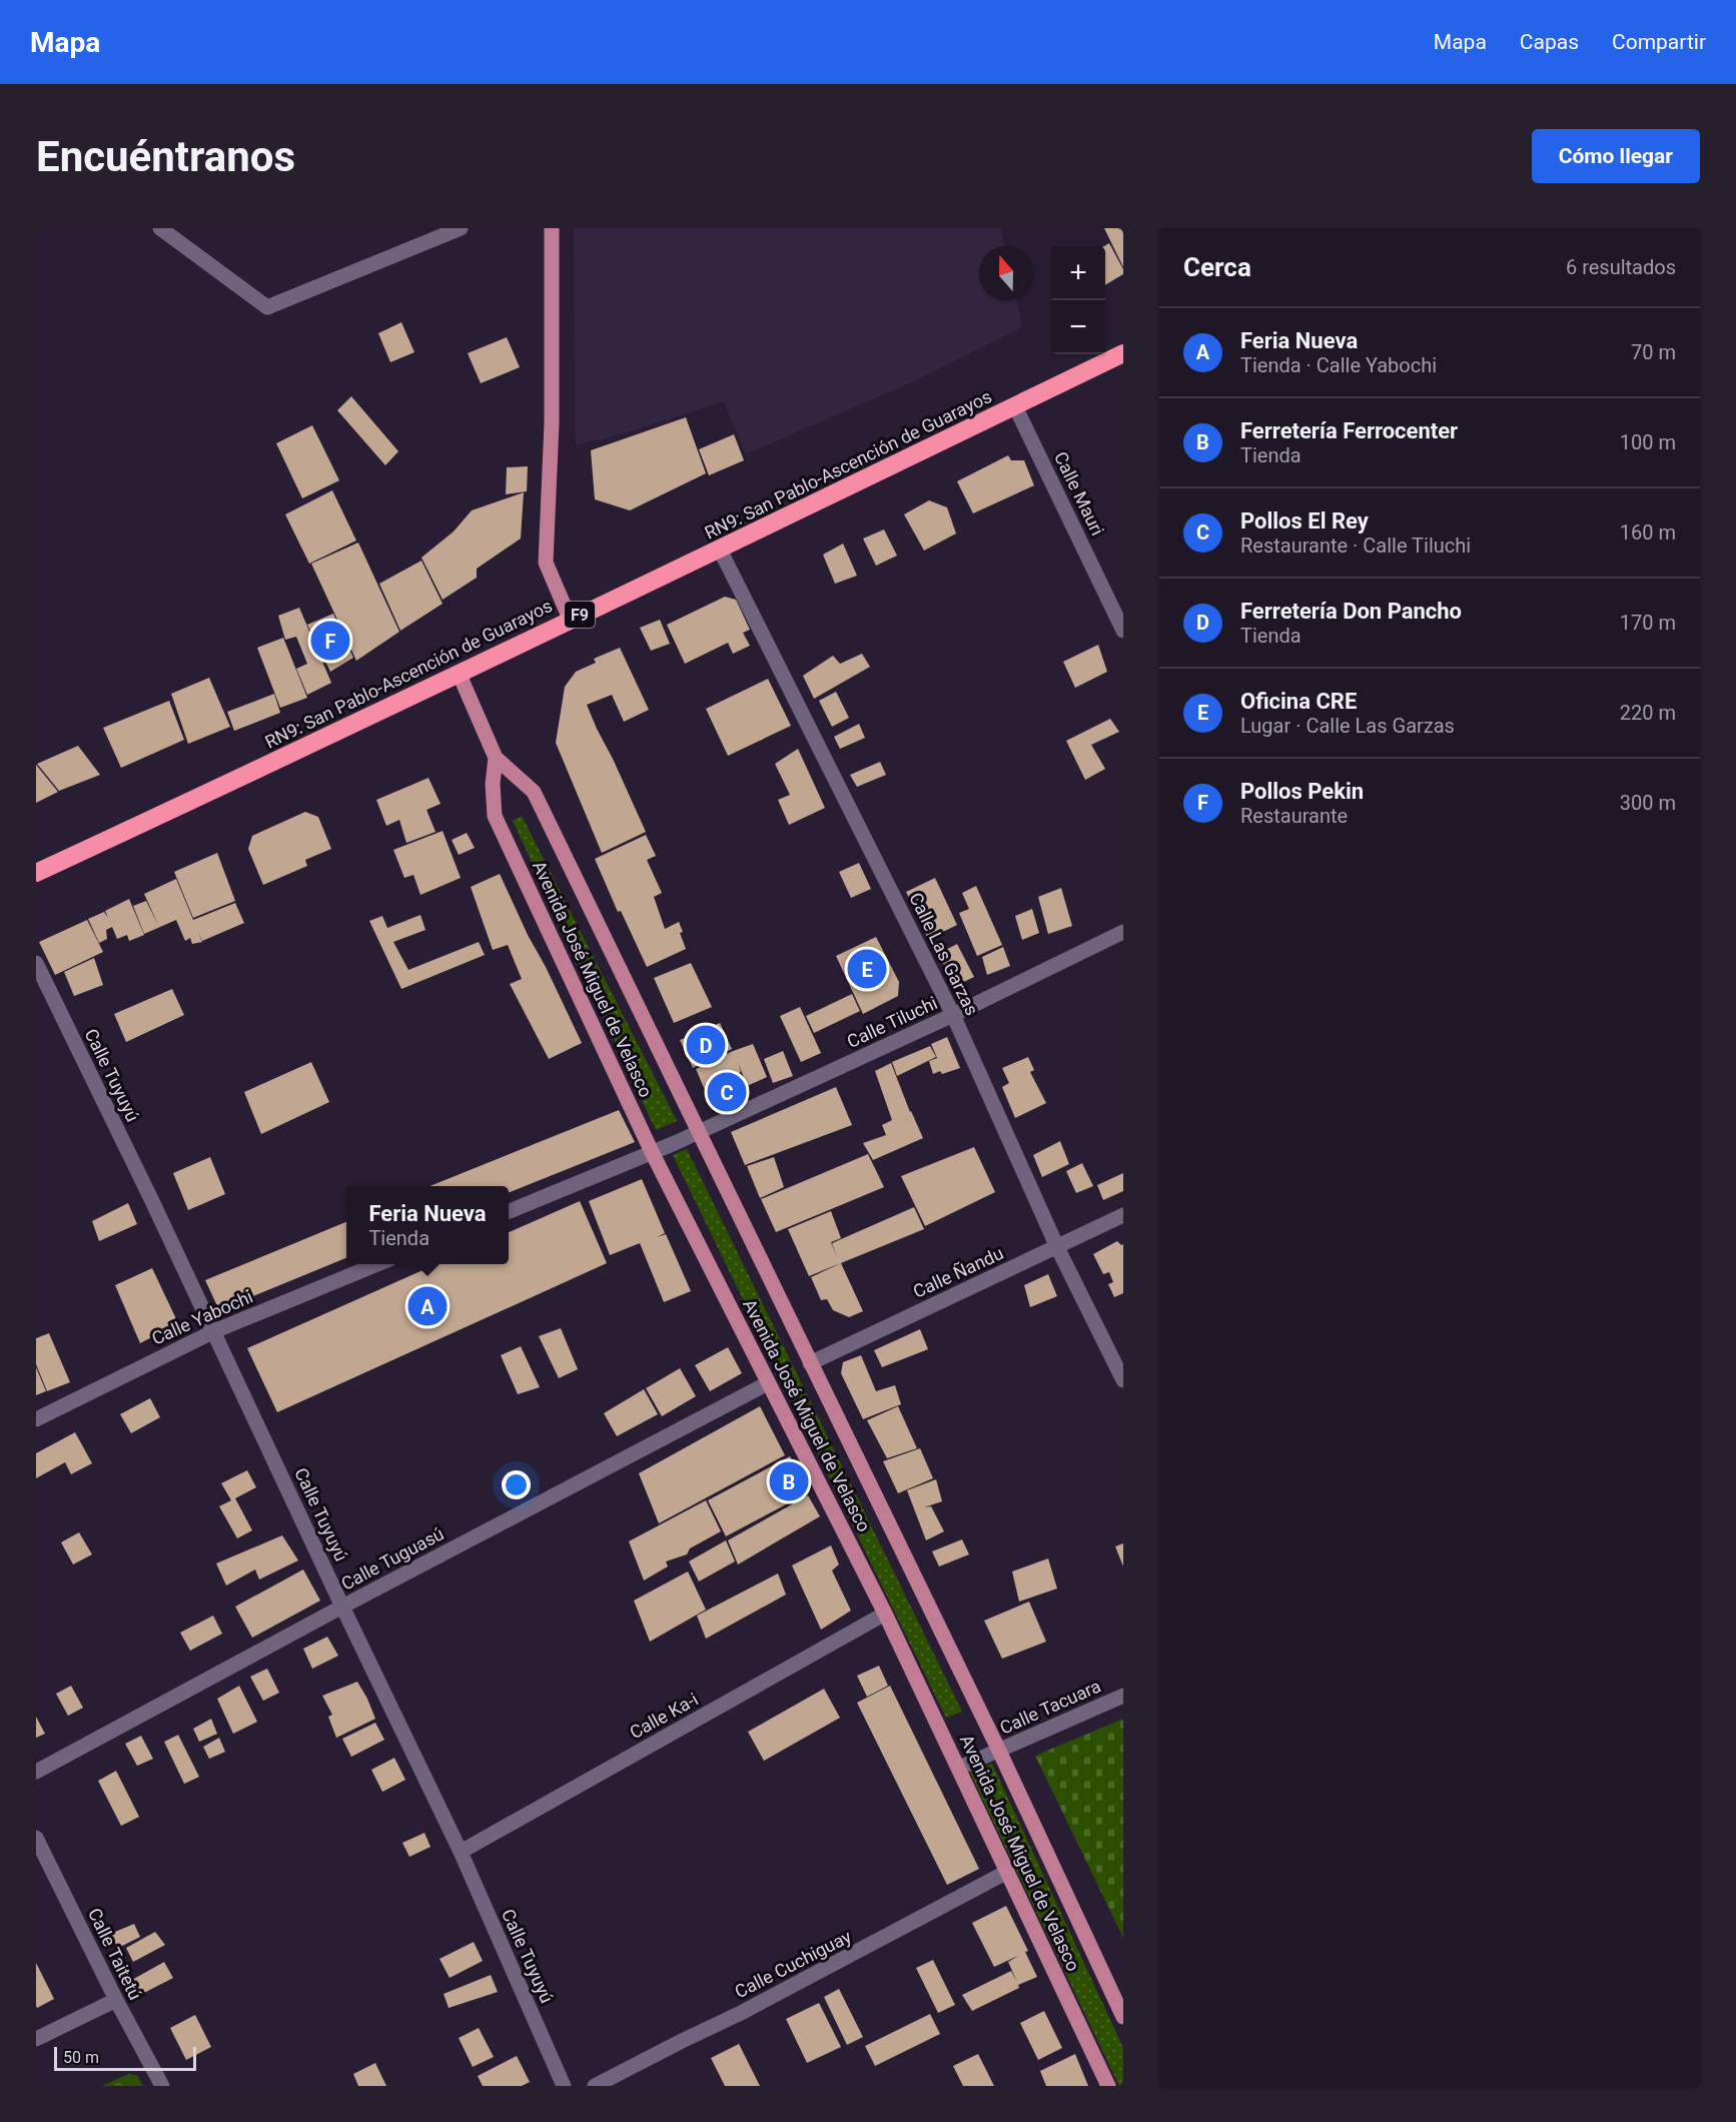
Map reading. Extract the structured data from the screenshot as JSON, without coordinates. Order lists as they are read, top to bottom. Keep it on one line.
{"streets":{"highway":["RN9: San Pablo-Ascención de Guarayos","F9"],"main road":["Avenida José Miguel de Velasco"],"street":["Calle Mauri","Calle Las Garzas","Calle Tiluchi","Calle Tuyuyú","Calle Ñandu","Calle Yabochi","Calle Tuguasú","Calle Tacuara","Calle Ka-i","Calle Taitetú","Calle Cuchiguay"]},"crossings":[["RN9: San Pablo-Ascención de Guarayos","Calle Mauri"],["RN9: San Pablo-Ascención de Guarayos","Calle Las Garzas"],["RN9: San Pablo-Ascención de Guarayos","Avenida José Miguel de Velasco"],["Calle Las Garzas","Calle Tiluchi"],["Calle Las Garzas","Calle Ñandu"],["Avenida José Miguel de Velasco","Calle Tiluchi"],["Avenida José Miguel de Velasco","Calle Ñandu"],["Avenida José Miguel de Velasco","Calle Tuguasú"],["Avenida José Miguel de Velasco","Calle Tacuara"],["Avenida José Miguel de Velasco","Calle Ka-i"],["Avenida José Miguel de Velasco","Calle Cuchiguay"],["Calle Tuyuyú","Calle Yabochi"],["Calle Tuyuyú","Calle Tuguasú"],["Calle Tuyuyú","Calle Ka-i"]],"scale_bar":"50 m","north":"top","page":{"header":"Mapa","nav":["Mapa","Capas","Compartir"],"buttons":"Cómo llegar","title":"Encuéntranos","heading":["Cerca","6 resultados"],"map_buttons":["+","−"],"list":[{"mark":"A","name":"Feria Nueva","note":"Tienda · Calle Yabochi","value":"70 m"},{"mark":"B","name":"Ferretería Ferrocenter","note":"Tienda","value":"100 m"},{"mark":"C","name":"Pollos El Rey","note":"Restaurante · Calle Tiluchi","value":"160 m"},{"mark":"D","name":"Ferretería Don Pancho","note":"Tienda","value":"170 m"},{"mark":"E","name":"Oficina CRE","note":"Lugar · Calle Las Garzas","value":"220 m"},{"mark":"F","name":"Pollos Pekin","note":"Restaurante","value":"300 m"}],"pins":["F","E","D","C","A","B"],"popup":["Feria Nueva","Tienda"],"scale":"50 m"}}
